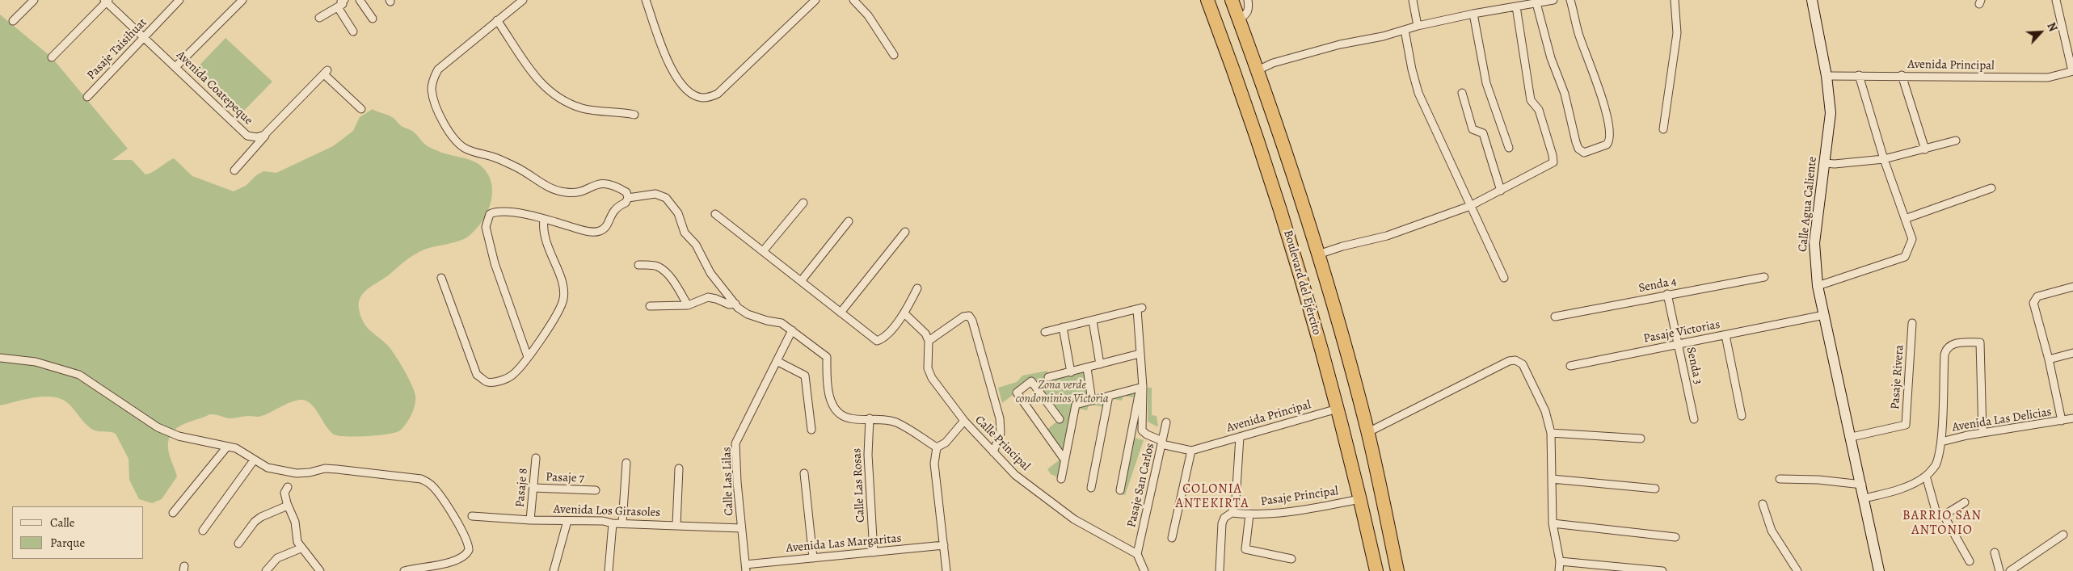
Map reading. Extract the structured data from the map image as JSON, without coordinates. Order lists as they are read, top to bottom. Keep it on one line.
{"streets":{"highway":["Boulevard del Ejército"],"main road":["Calle Agua Caliente"],"street":["Pasaje Taisihuat","Avenida Principal","Avenida Coatepeque","Senda 4","Pasaje Victorias","Senda 3","Pasaje Rivera","Avenida Las Delicias","Calle Principal","Pasaje 7","Calle Las Lilas","Calle Las Rosas","Pasaje San Carlos","Pasaje 8","Pasaje Principal","Avenida Los Girasoles","Avenida Las Margaritas"]},"crossings":[["Pasaje Taisihuat","Avenida Coatepeque"],["Avenida Principal","Calle Agua Caliente"],["Avenida Principal","Boulevard del Ejército"],["Calle Agua Caliente","Pasaje Victorias"],["Calle Agua Caliente","Pasaje Rivera"],["Boulevard del Ejército","Pasaje Principal"],["Senda 4","Senda 3"],["Pasaje Victorias","Senda 3"],["Calle Principal","Pasaje San Carlos"],["Pasaje 7","Pasaje 8"],["Calle Las Lilas","Avenida Los Girasoles"],["Calle Las Lilas","Avenida Las Margaritas"],["Calle Las Rosas","Avenida Las Margaritas"],["Pasaje 8","Avenida Los Girasoles"]],"districts":["COLONIA ANTEKIRTA","BARRIO SAN ANTONIO"],"parks":["Zona verde condominios Victoria"],"legend":["Calle","Parque"],"north":"top right"}
